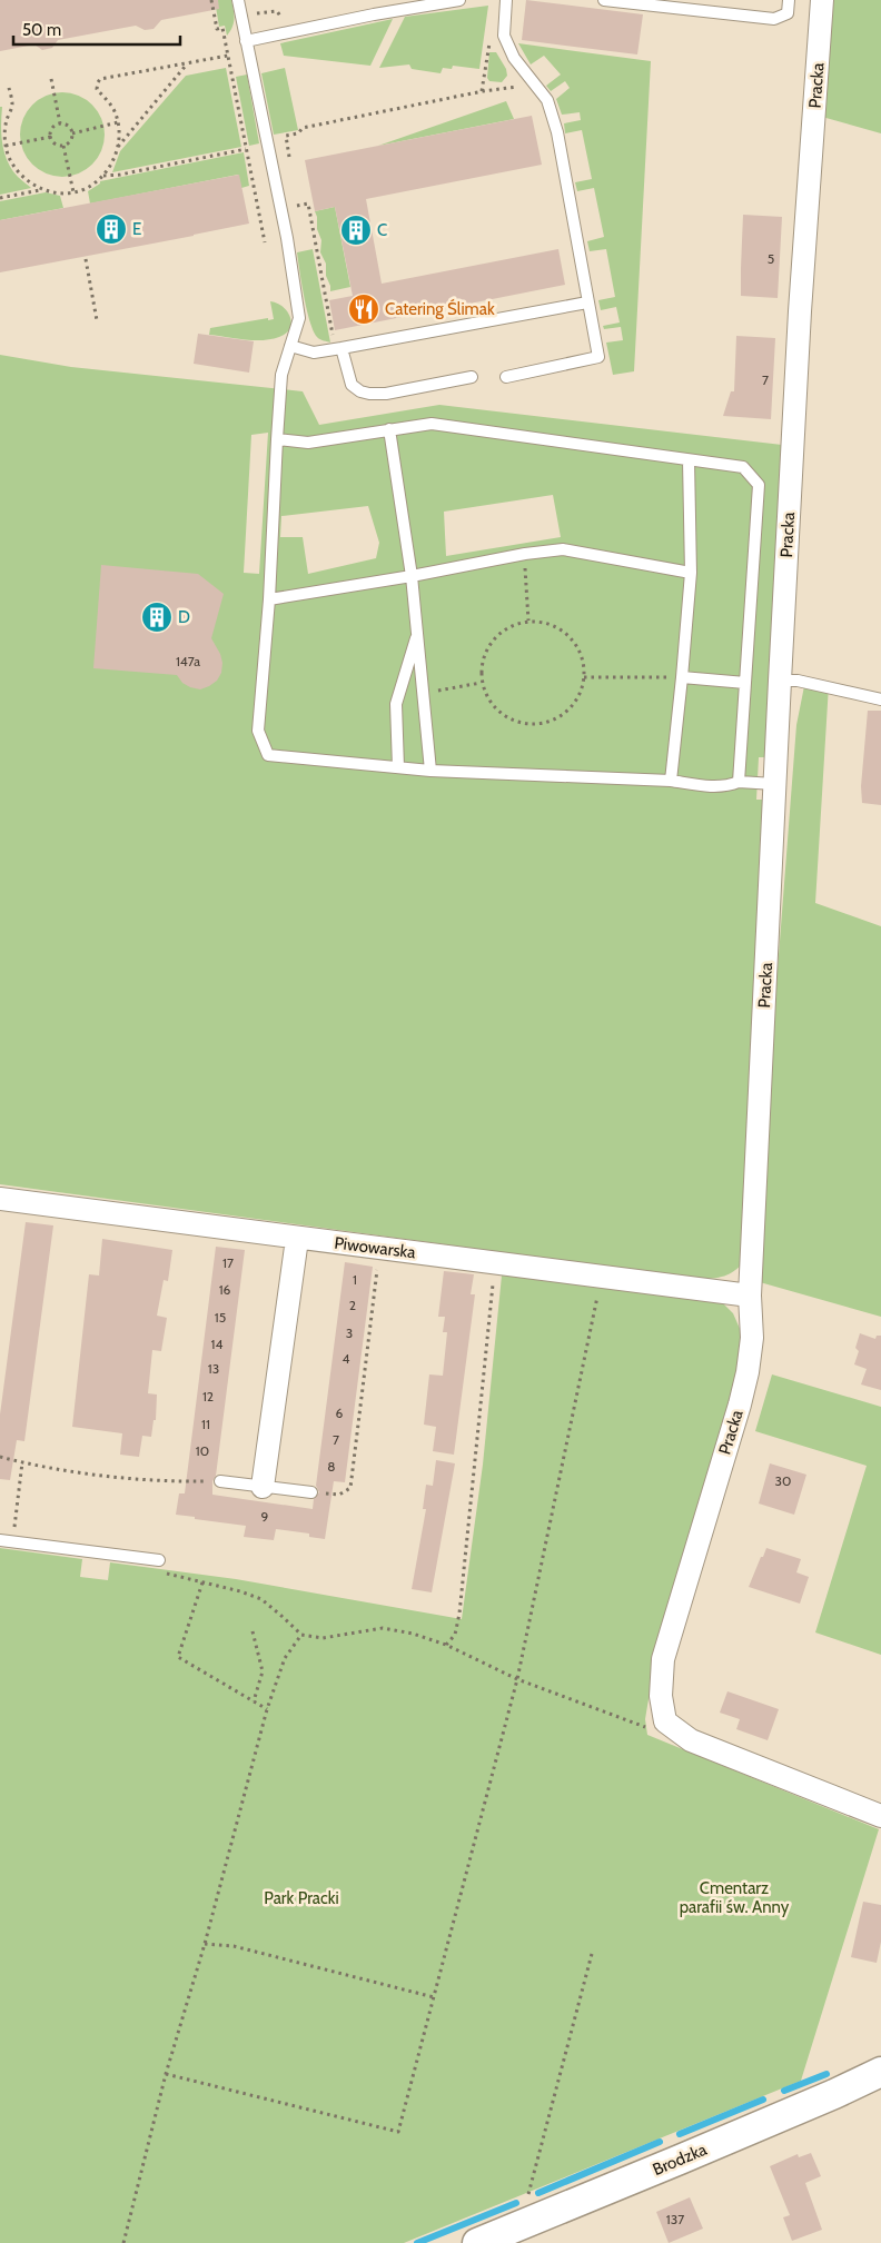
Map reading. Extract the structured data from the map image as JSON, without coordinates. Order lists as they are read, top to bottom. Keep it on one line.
{"streets":{"street":["Pracka","Piwowarska","Brodzka"]},"crossings":[["Pracka","Piwowarska"]],"parks":["Cmentarz parafii św. Anny","Park Pracki"],"places":{"building":["E","C","D"],"restaurant":["Catering Ślimak"]},"house_numbers":["5","7","147a","17","1","16","2","15","3","14","4","13","12","6","11","7","10","8","30","9","137"],"scale_bar":"50 m"}
